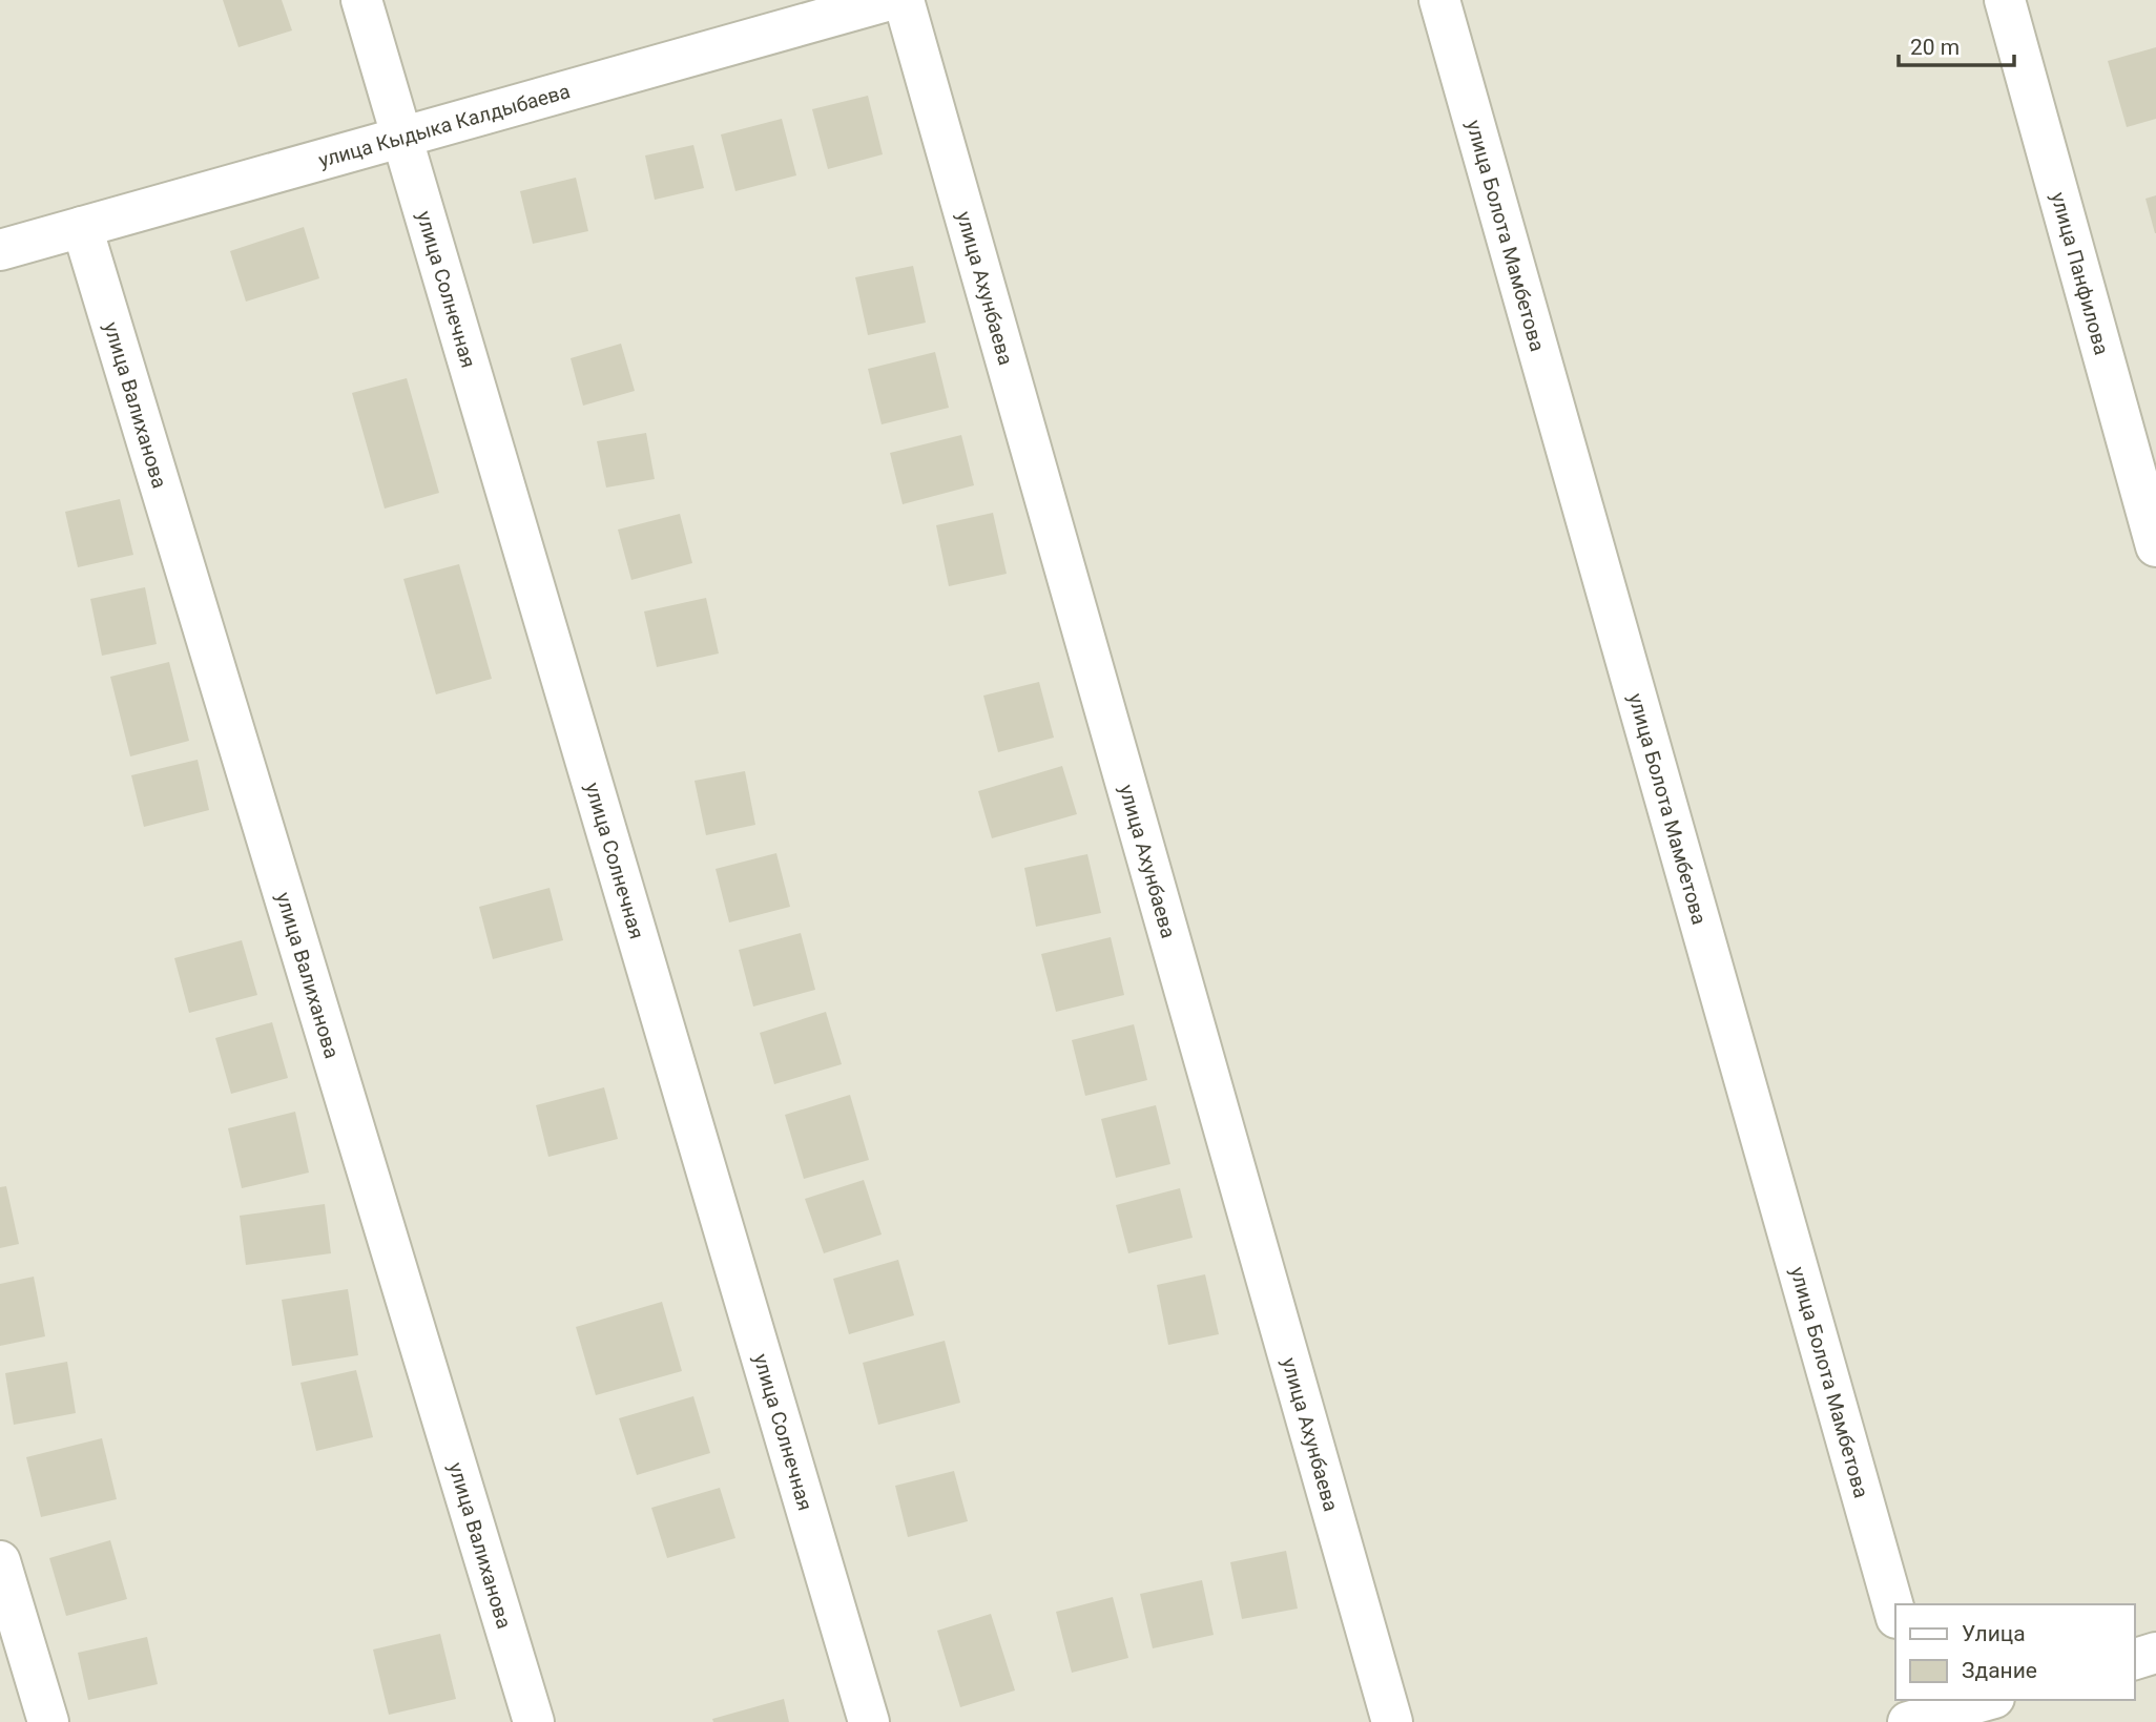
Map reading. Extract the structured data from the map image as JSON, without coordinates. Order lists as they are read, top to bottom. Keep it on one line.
{"streets":{"street":["улица Кыдыка Калдыбаева","улица Болота Мамбетова","улица Панфилова","улица Ахунбаева","улица Солнечная","улица Валиханова"]},"crossings":[["улица Кыдыка Калдыбаева","улица Солнечная"],["улица Кыдыка Калдыбаева","улица Валиханова"]],"legend":["Улица","Здание"],"scale_bar":"20 m"}
